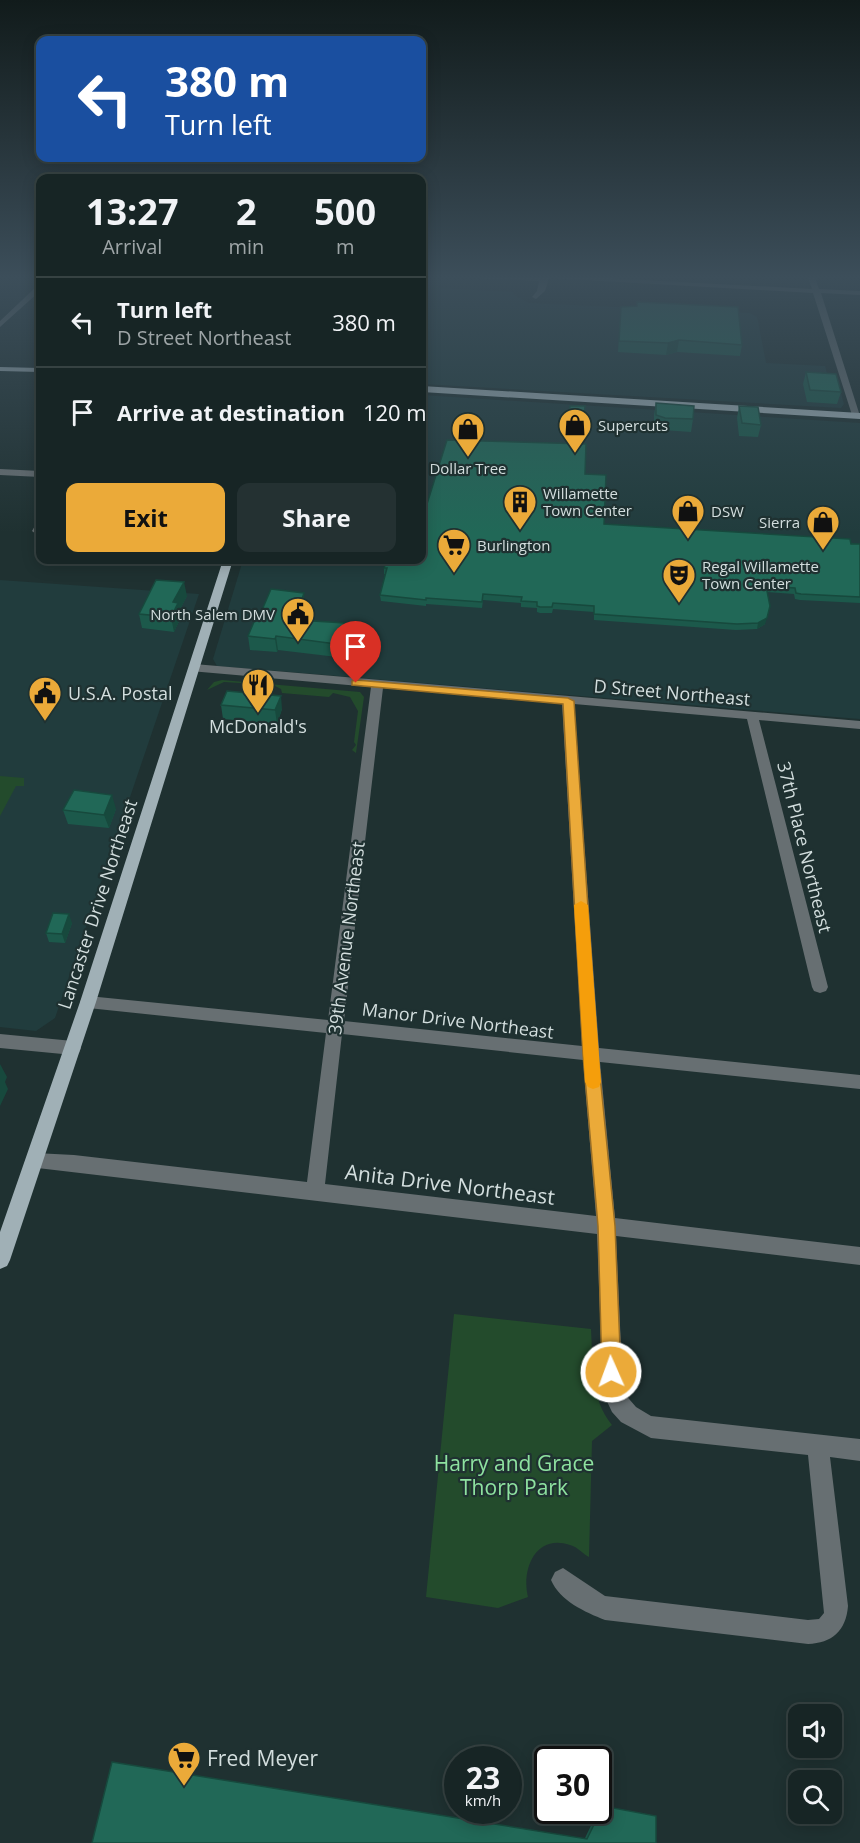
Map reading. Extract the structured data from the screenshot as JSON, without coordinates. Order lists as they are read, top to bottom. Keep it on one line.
{"streets":{"main road":["Lancaster Drive Northeast"],"street":["D Street Northeast","37th Place Northeast","39th Avenue Northeast","Manor Drive Northeast","Anita Drive Northeast"]},"crossings":[["D Street Northeast","37th Place Northeast"],["D Street Northeast","Lancaster Drive Northeast"],["D Street Northeast","39th Avenue Northeast"],["Lancaster Drive Northeast","Manor Drive Northeast"],["Lancaster Drive Northeast","Anita Drive Northeast"],["39th Avenue Northeast","Manor Drive Northeast"],["39th Avenue Northeast","Anita Drive Northeast"]],"parks":["Harry and Grace Thorp Park"],"places":{"shop":["Supercuts","Dollar Tree","DSW","Sierra"],"building":["Willamette Town Center"],"supermarket":["Burlington","Fred Meyer"],"theatre":["Regal Willamette Town Center"],"public building":["North Salem DMV","U.S.A. Postal"],"restaurant":["McDonald's"]},"page":{"turn":["380 m","Turn left"],"eta":["13:27","Arrival","2","min","500","m"],"list":[{"name":"Turn left","note":"D Street Northeast","value":"380 m"},{"name":"Arrive at destination","value":"120 m"}],"buttons":["Exit","Share"],"speed":"23 km/h","limit":"30"}}
